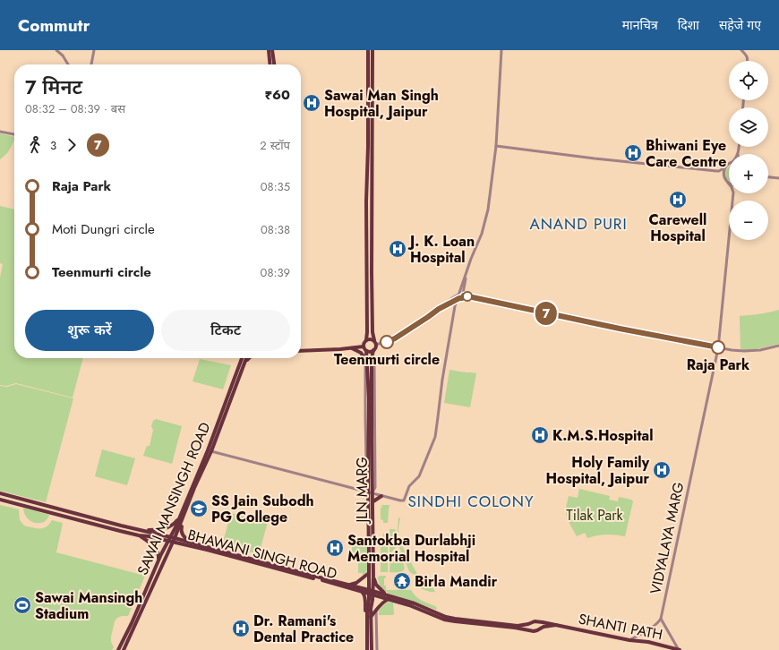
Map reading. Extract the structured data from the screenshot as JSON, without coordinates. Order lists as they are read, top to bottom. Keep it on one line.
{"streets":{"main road":["JLN MARG","SAWAI MANSINGH ROAD","BHAWANI SINGH ROAD","SHANTI PATH"],"street":["VIDYALAYA MARG"]},"crossings":[["JLN MARG","BHAWANI SINGH ROAD"],["SAWAI MANSINGH ROAD","BHAWANI SINGH ROAD"]],"districts":["ANAND PURI","SINDHI COLONY"],"parks":["Tilak Park"],"places":{"hospital":["Sawai Man Singh Hospital, Jaipur","Bhiwani Eye Care Centre","Carewell Hospital","J. K. Loan Hospital","K.M.S.Hospital","Holy Family Hospital, Jaipur","Santokba Durlabhji Memorial Hospital","Dr. Ramani's Dental Practice"],"other":["Teenmurti circle","Raja Park"],"school or university":["SS Jain Subodh PG College"],"temple":["Birla Mandir"],"sports":["Sawai Mansingh Stadium"]},"lines":["bus line 7"],"page":{"header":"Commutr","nav":["मानचित्र","दिशा","सहेजे गए"],"on_map":"7","map_buttons":["+","−"],"heading":["7 मिनट","08:32 – 08:39 · बस","₹60"],"legs":["3","7","2 स्टॉप"],"list":[{"name":"Raja Park","value":"08:35"},{"name":"Moti Dungri circle","value":"08:38"},{"name":"Teenmurti circle","value":"08:39"}],"buttons":["शुरू करें","टिकट"]}}
